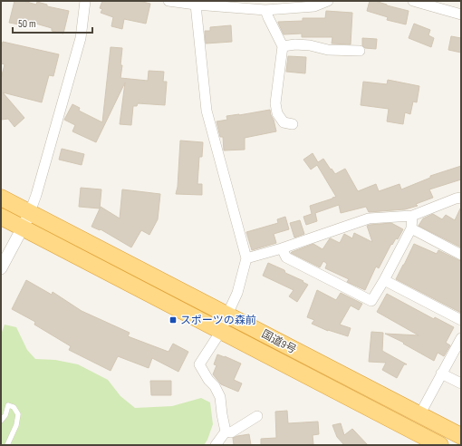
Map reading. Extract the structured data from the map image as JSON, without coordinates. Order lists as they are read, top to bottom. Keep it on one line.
{"streets":{"highway":["国道9号"]},"places":{"transit":["スポーツの森前"]},"scale_bar":"50 m"}
